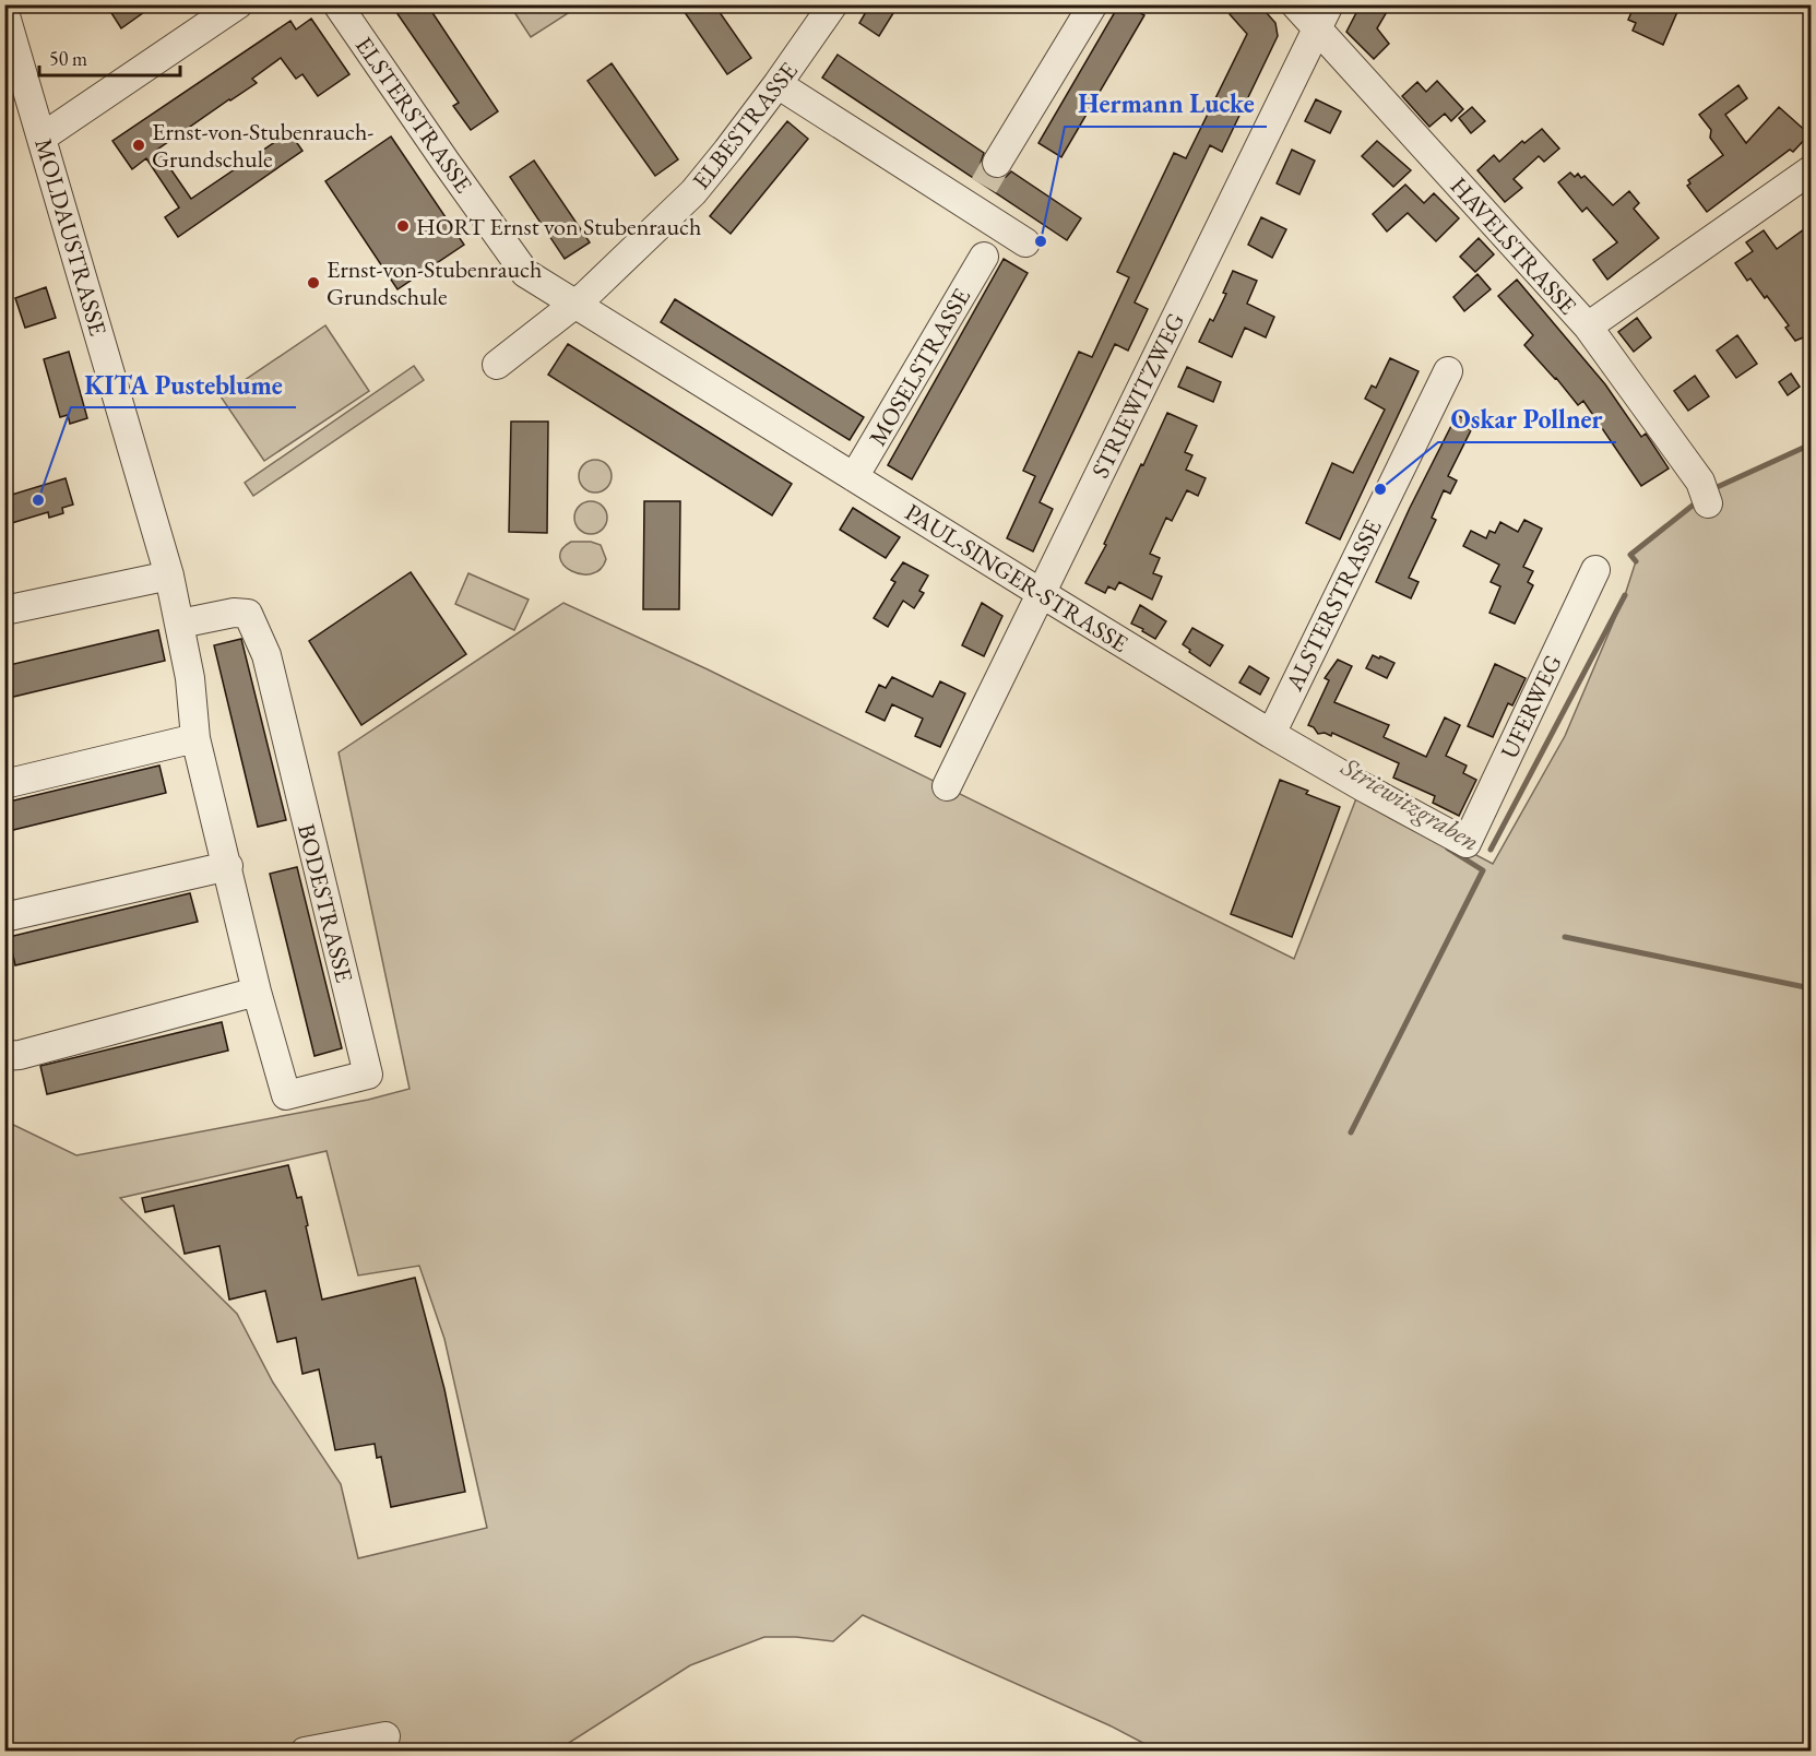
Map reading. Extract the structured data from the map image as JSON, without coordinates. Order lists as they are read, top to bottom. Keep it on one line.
{"streets":{"street":["ELSTERSTRASSE","ELBESTRASSE","MOLDAUSTRASSE","HAVELSTRASSE","MOSELSTRASSE","STRIEWITZWEG","PAUL-SINGER-STRASSE","ALSTERSTRASSE","UFERWEG","BODESTRASSE"]},"crossings":[["ELSTERSTRASSE","ELBESTRASSE"],["ELSTERSTRASSE","PAUL-SINGER-STRASSE"],["ELBESTRASSE","PAUL-SINGER-STRASSE"],["MOLDAUSTRASSE","BODESTRASSE"],["HAVELSTRASSE","STRIEWITZWEG"],["MOSELSTRASSE","PAUL-SINGER-STRASSE"],["STRIEWITZWEG","PAUL-SINGER-STRASSE"],["PAUL-SINGER-STRASSE","ALSTERSTRASSE"],["PAUL-SINGER-STRASSE","UFERWEG"]],"water":["Striewitzgraben"],"places":["Ernst-von-Stubenrauch- Grundschule","HORT Ernst von Stubenrauch","Hermann Lucke","Ernst-von-Stubenrauch Grundschule","Oskar Pollner","KITA Pusteblume"],"scale_bar":"50 m"}
